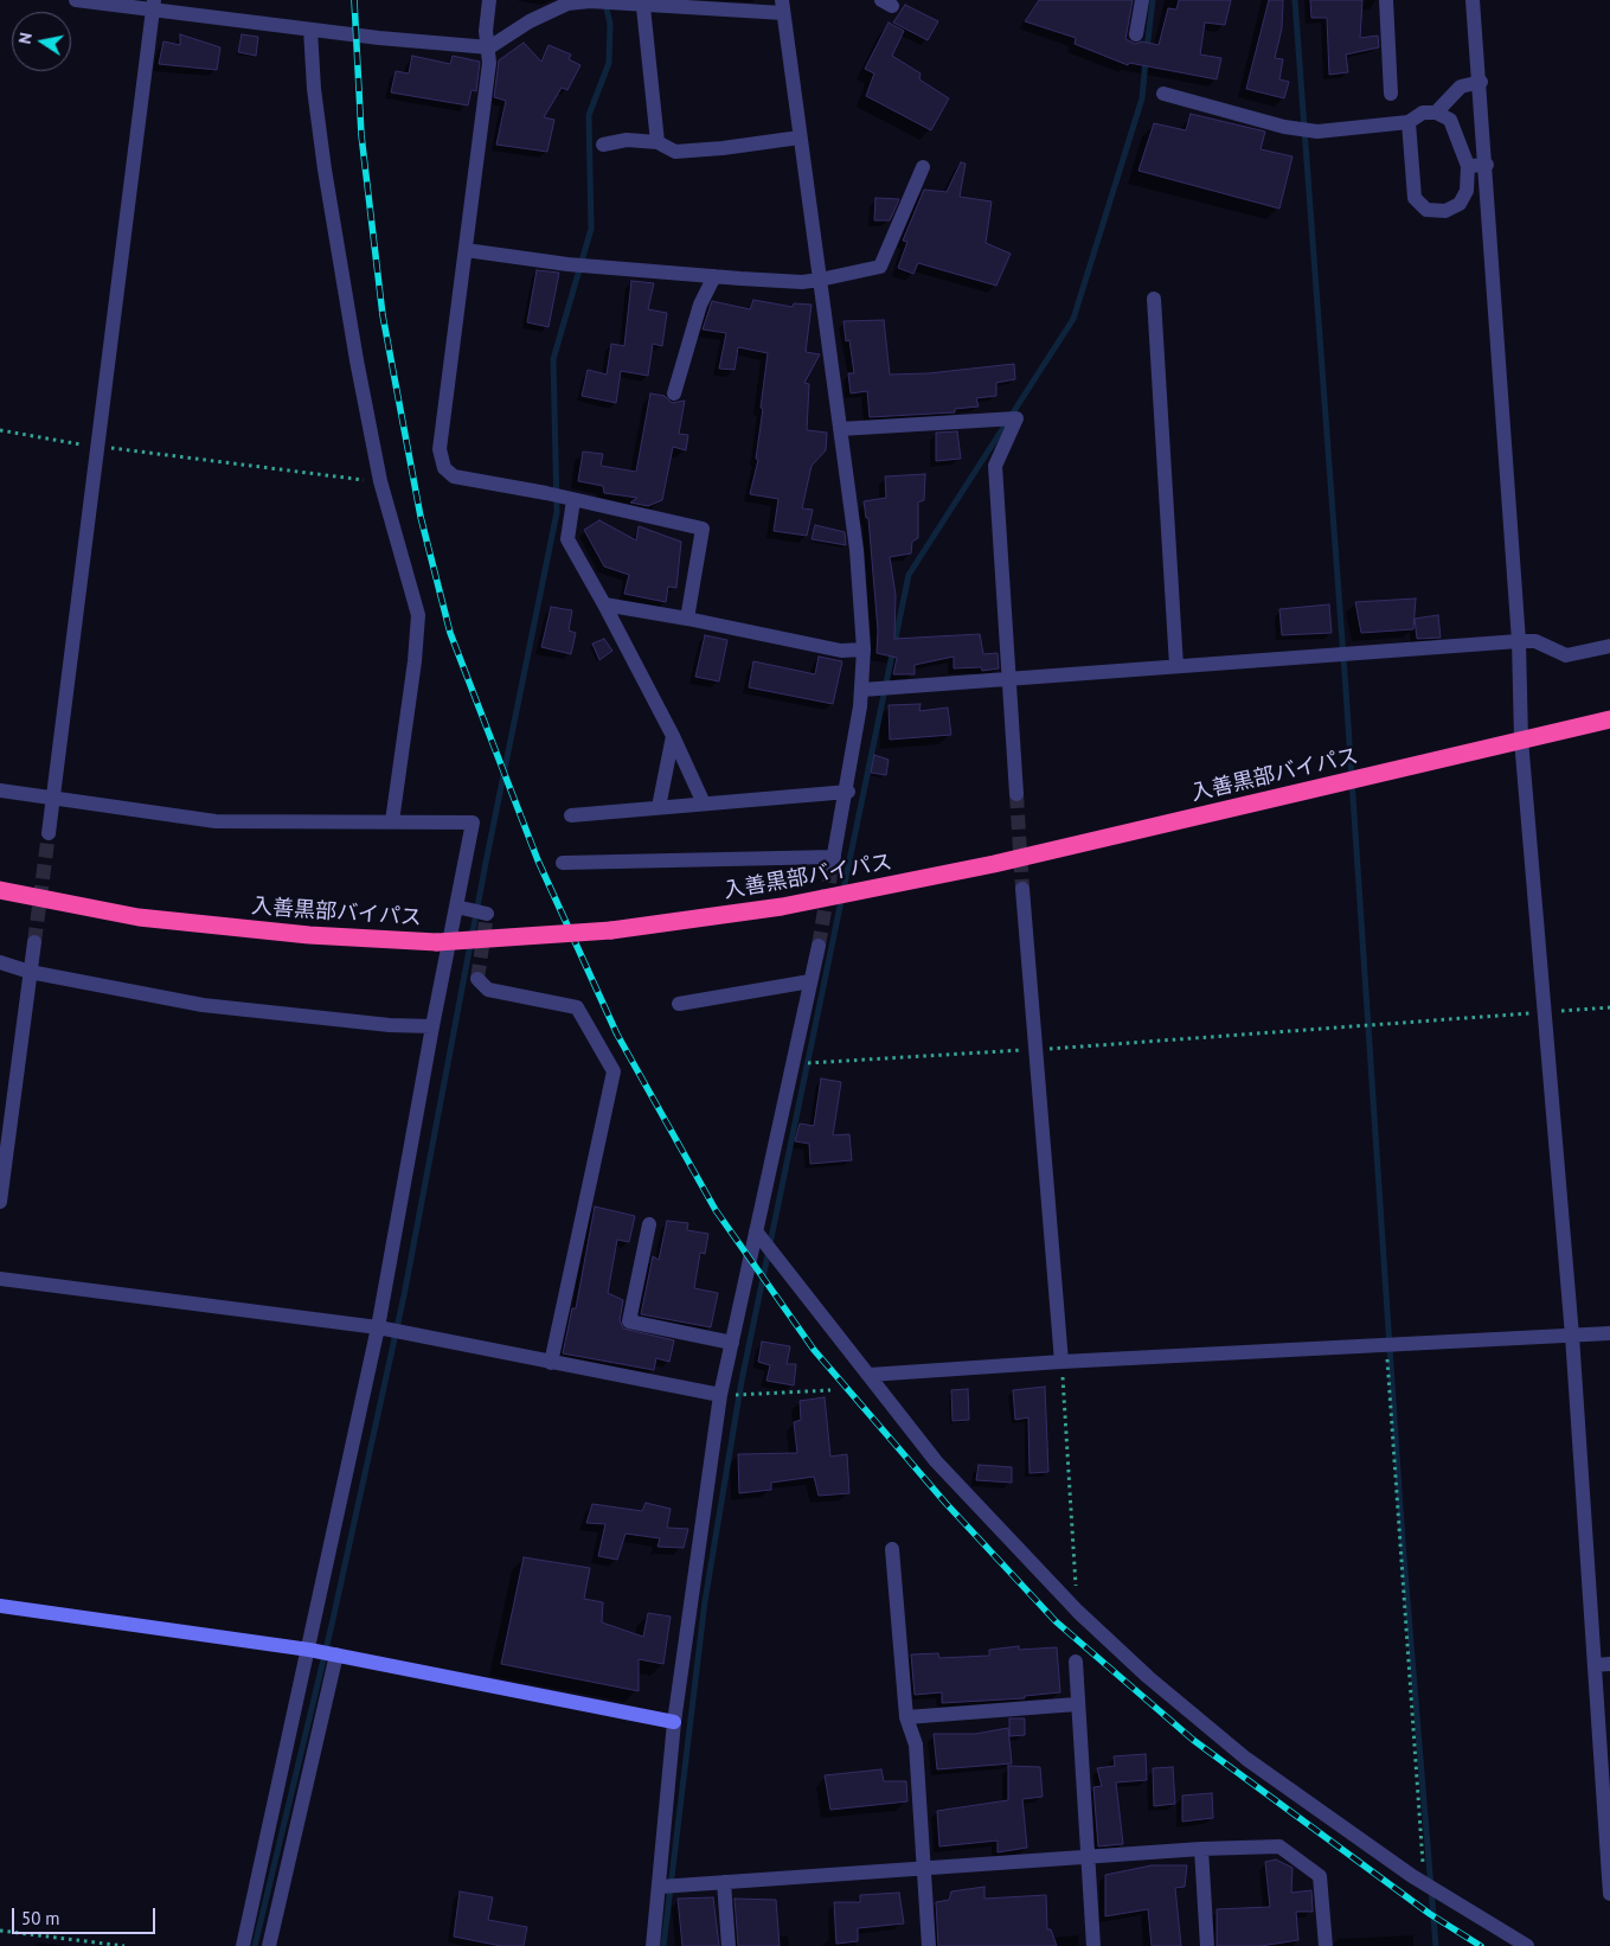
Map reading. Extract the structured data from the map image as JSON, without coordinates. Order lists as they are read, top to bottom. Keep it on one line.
{"streets":{"highway":["入善黒部バイパス"]},"scale_bar":"50 m","north":"left"}
